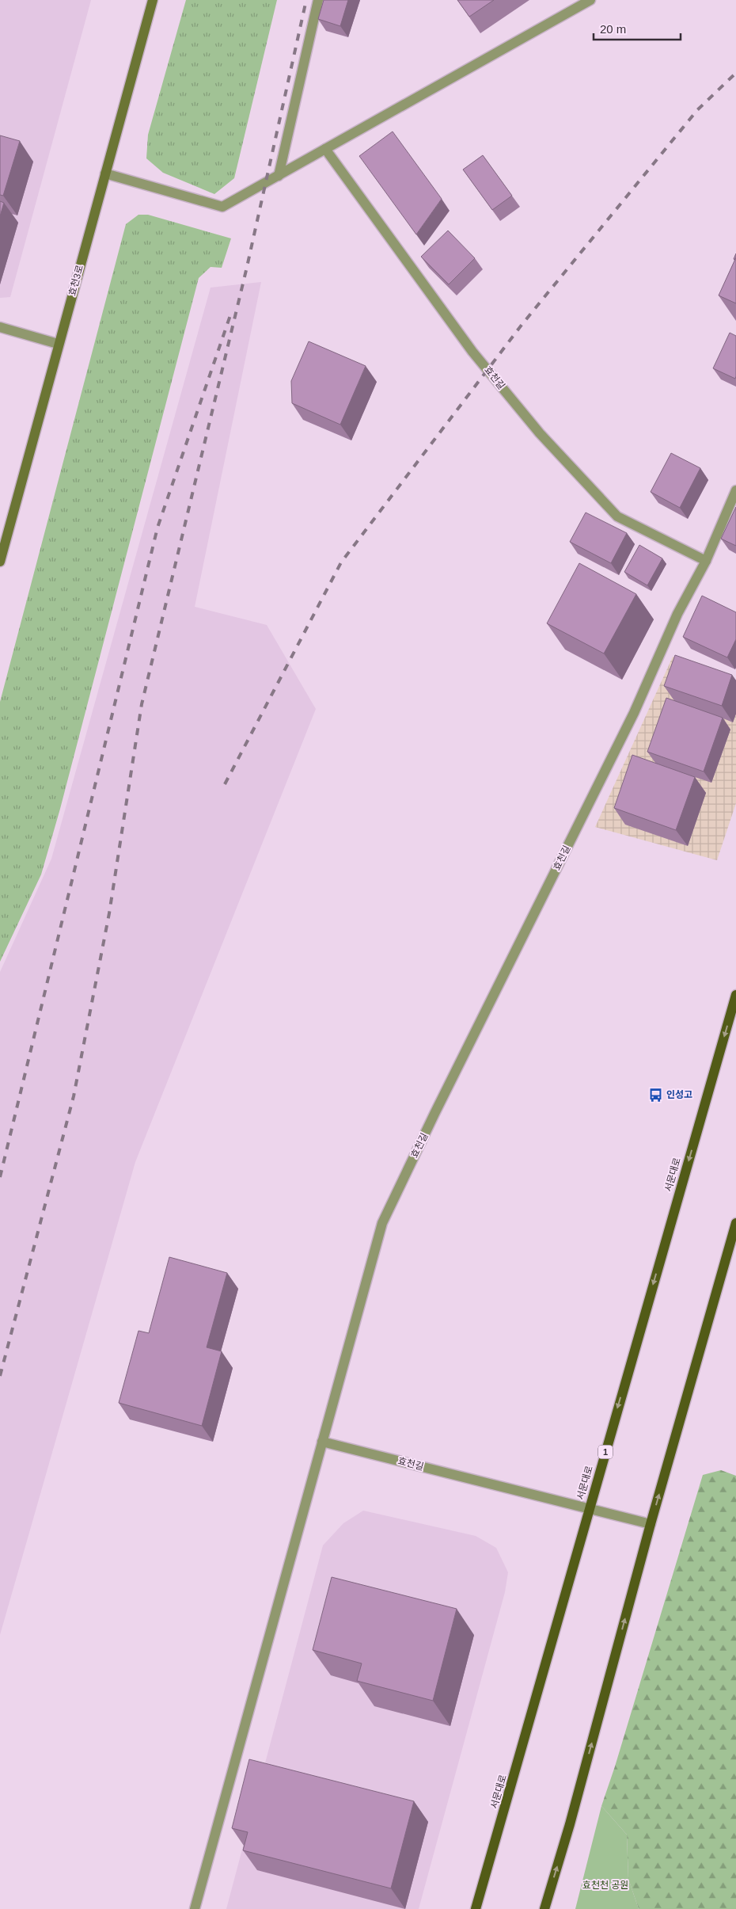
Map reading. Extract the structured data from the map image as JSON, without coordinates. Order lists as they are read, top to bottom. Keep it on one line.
{"streets":{"main road":["서문대로","1"],"street":["효천3로","효천길"]},"crossings":[["효천길","서문대로"]],"parks":["효천천 공원"],"places":{"bus stop":["인성고"]},"scale_bar":"20 m"}
